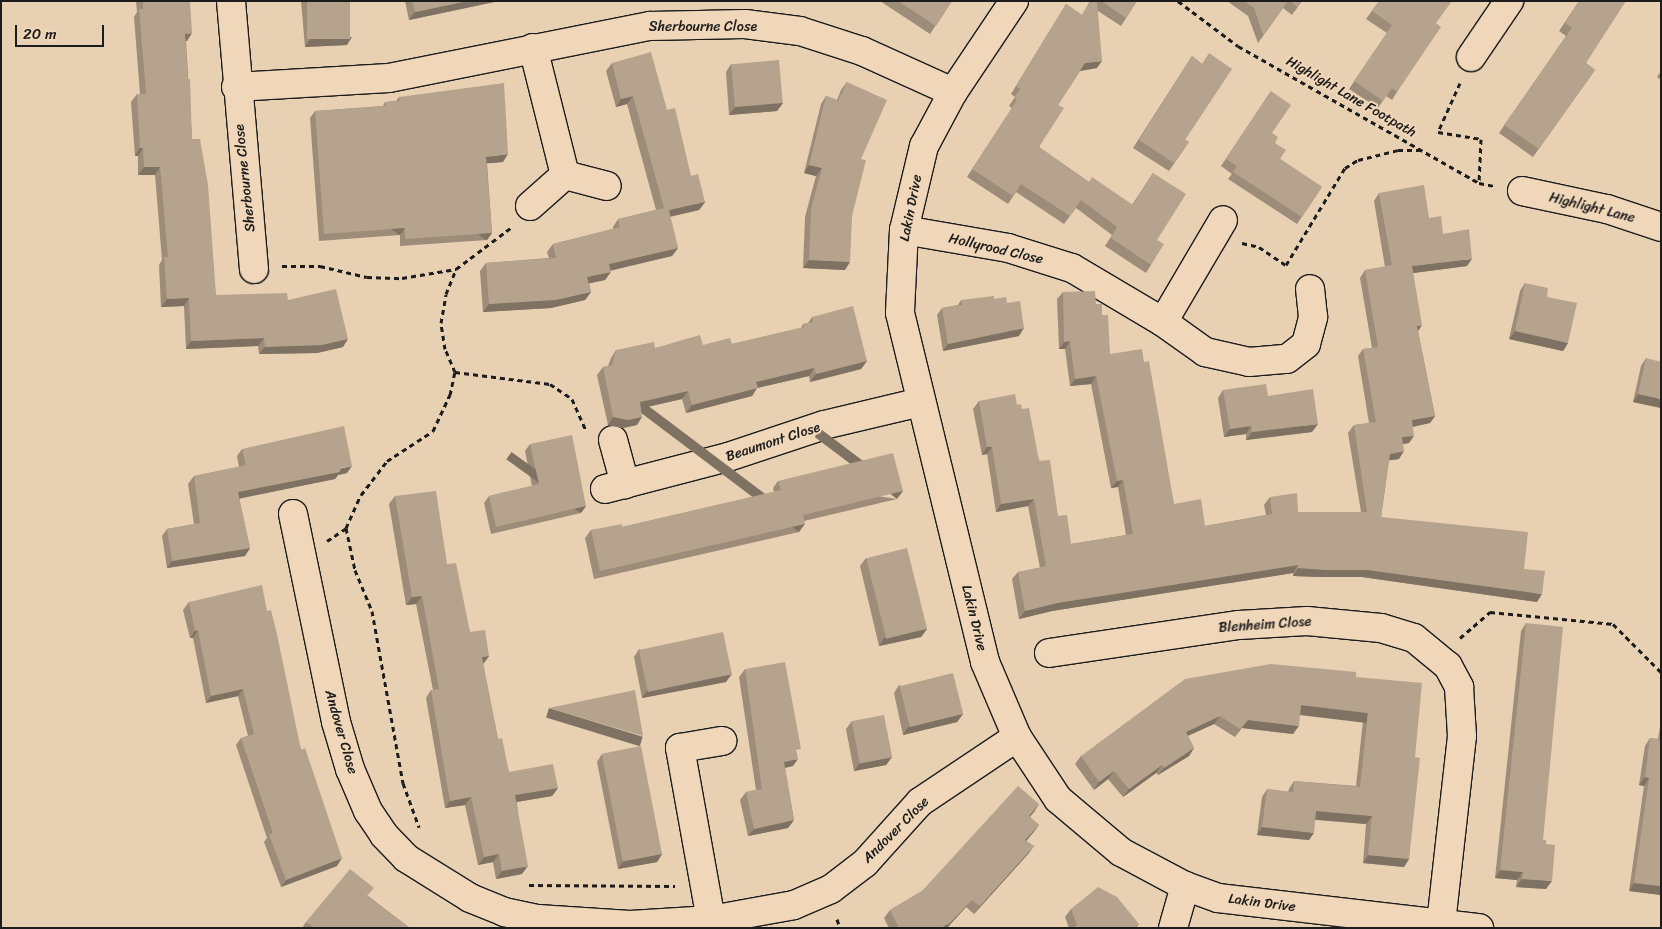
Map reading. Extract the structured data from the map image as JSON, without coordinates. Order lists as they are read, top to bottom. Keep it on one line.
{"streets":{"street":["Sherbourne Close","Lakin Drive","Highlight Lane","Hollyrood Close","Beaumont Close","Blenheim Close","Andover Close"],"path":["Highlight Lane Footpath"]},"crossings":[["Sherbourne Close","Lakin Drive"],["Highlight Lane Footpath","Highlight Lane"],["Lakin Drive","Hollyrood Close"],["Lakin Drive","Beaumont Close"],["Lakin Drive","Blenheim Close"],["Lakin Drive","Andover Close"]],"scale_bar":"20 m"}
